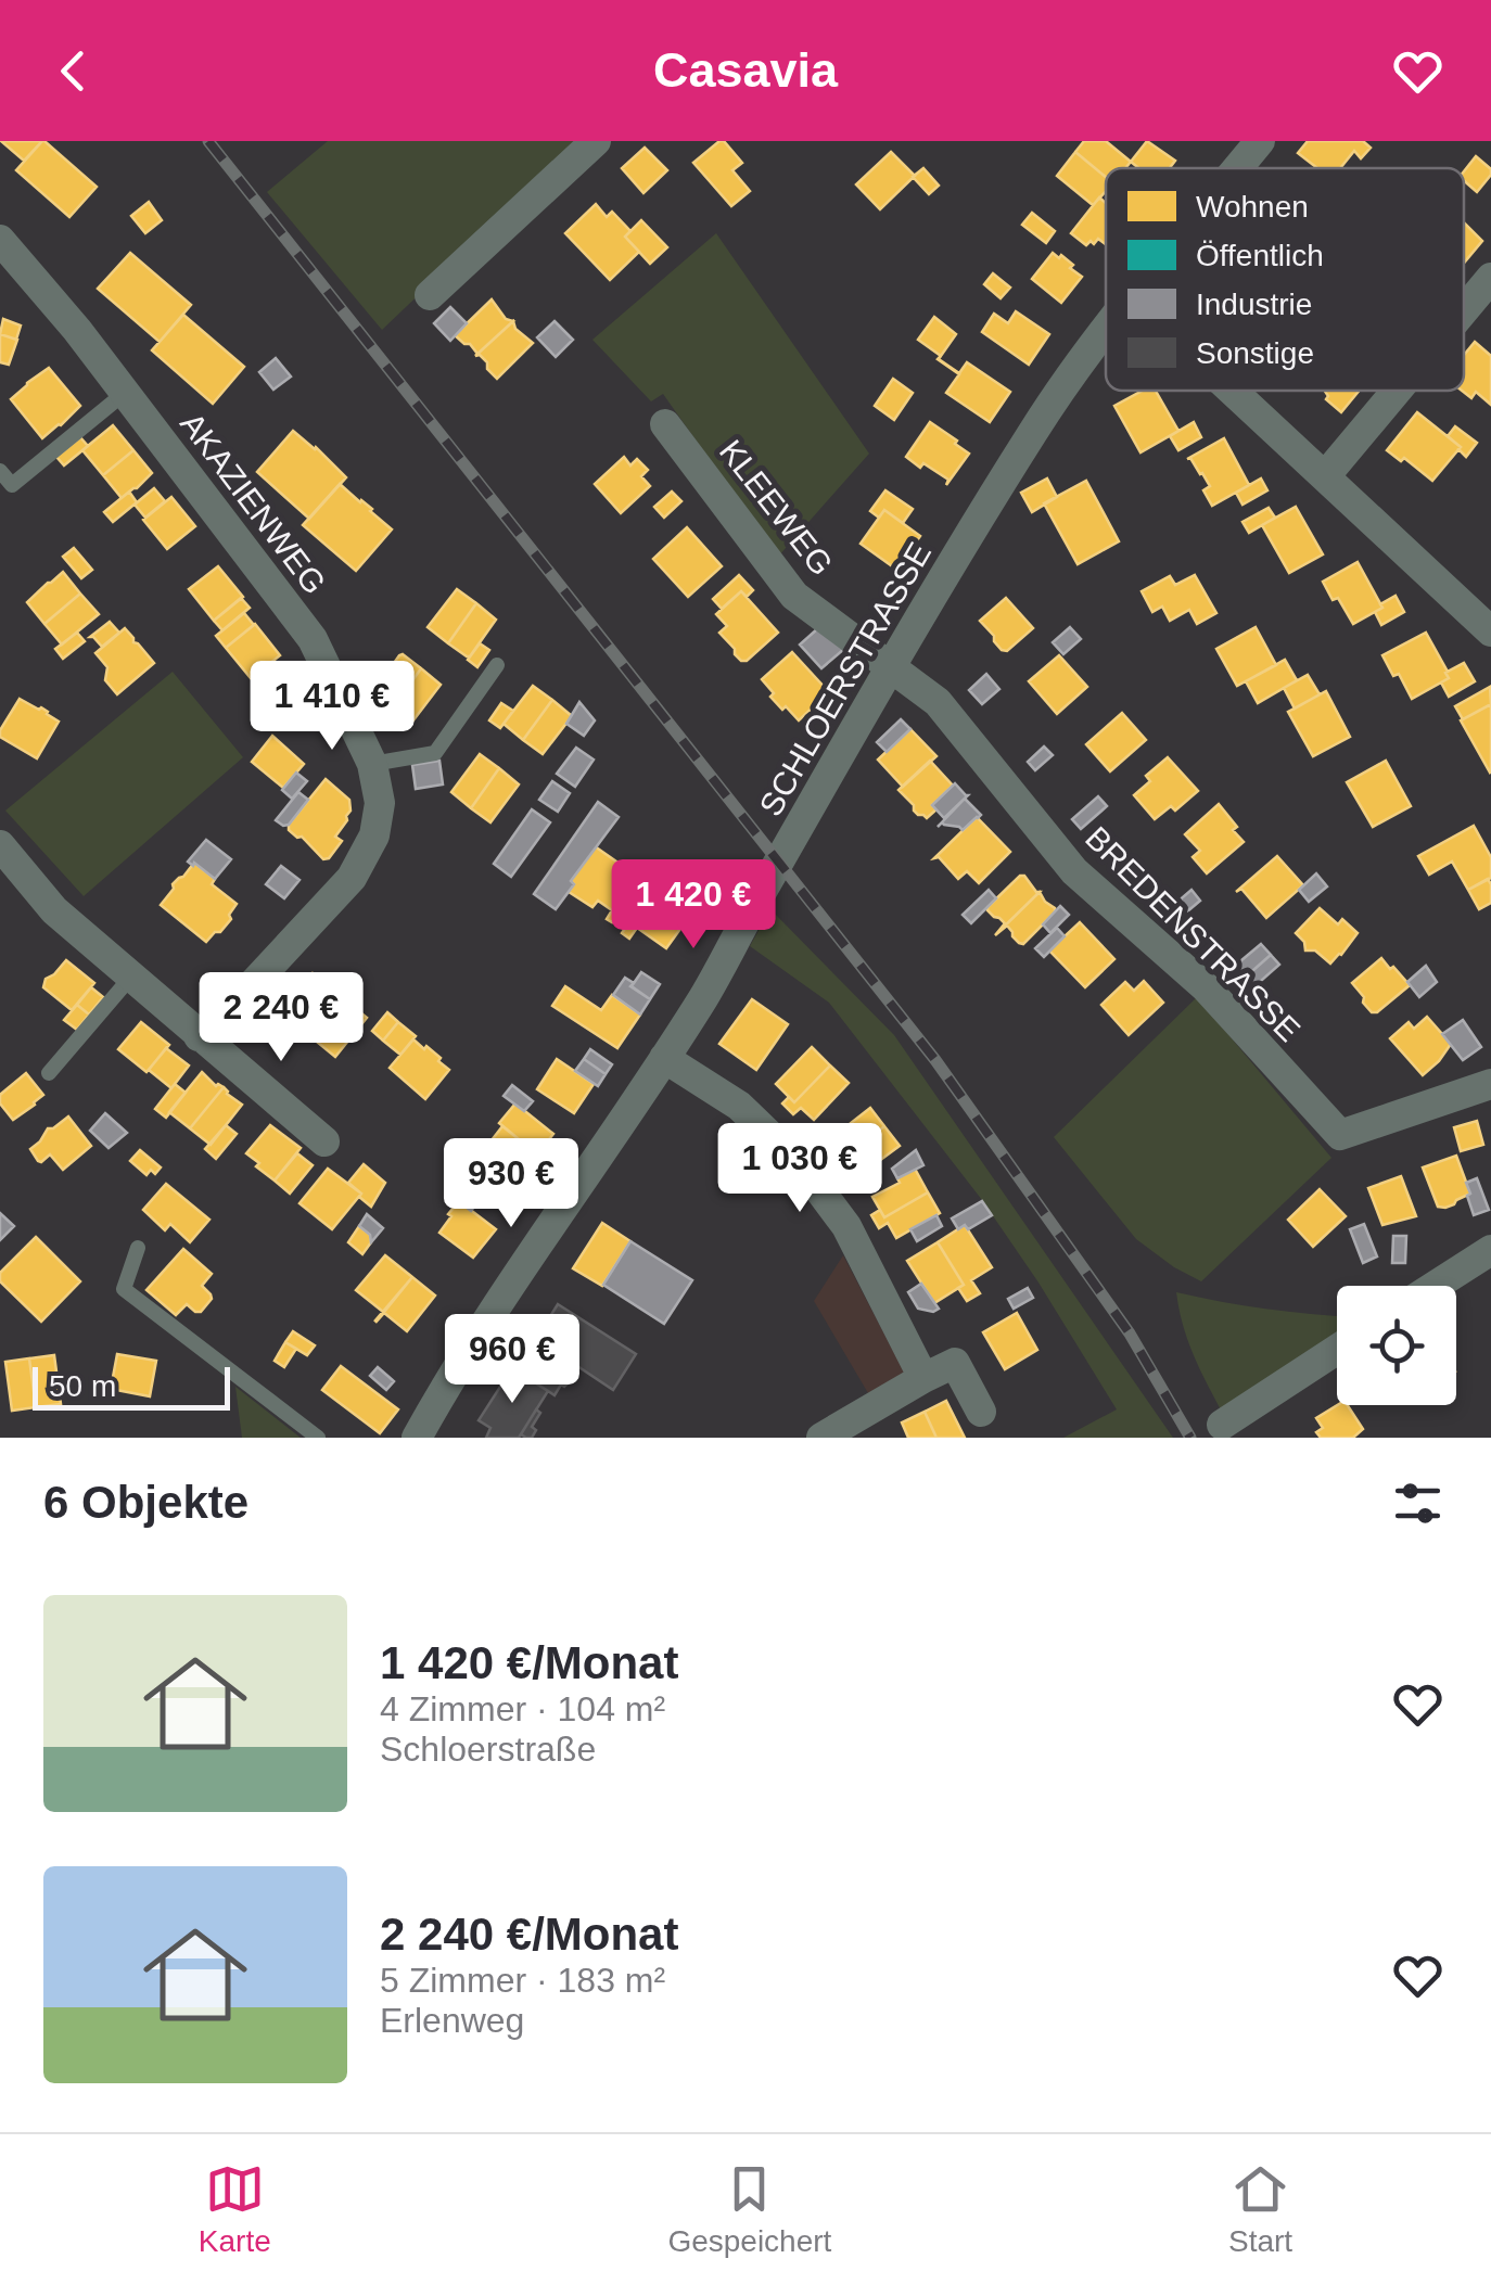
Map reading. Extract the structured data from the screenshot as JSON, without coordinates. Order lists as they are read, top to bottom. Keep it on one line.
{"streets":{"street":["AKAZIENWEG","KLEEWEG","SCHLOERSTRASSE","BREDENSTRASSE"]},"crossings":[["KLEEWEG","SCHLOERSTRASSE"],["KLEEWEG","BREDENSTRASSE"],["SCHLOERSTRASSE","BREDENSTRASSE"]],"legend":["Wohnen","Öffentlich","Industrie","Sonstige"],"scale_bar":"50 m","page":{"header":"Casavia","price":["1 410 €","1 420 €","2 240 €","1 030 €","930 €","960 €"],"scale":"50 m","heading":"6 Objekte","list":[{"name":"1 420 €/Monat","note":"4 Zimmer · 104 m² · Schloerstraße"},{"name":"2 240 €/Monat","note":"5 Zimmer · 183 m² · Erlenweg"}],"tabs":["Karte","Gespeichert","Start"]}}
